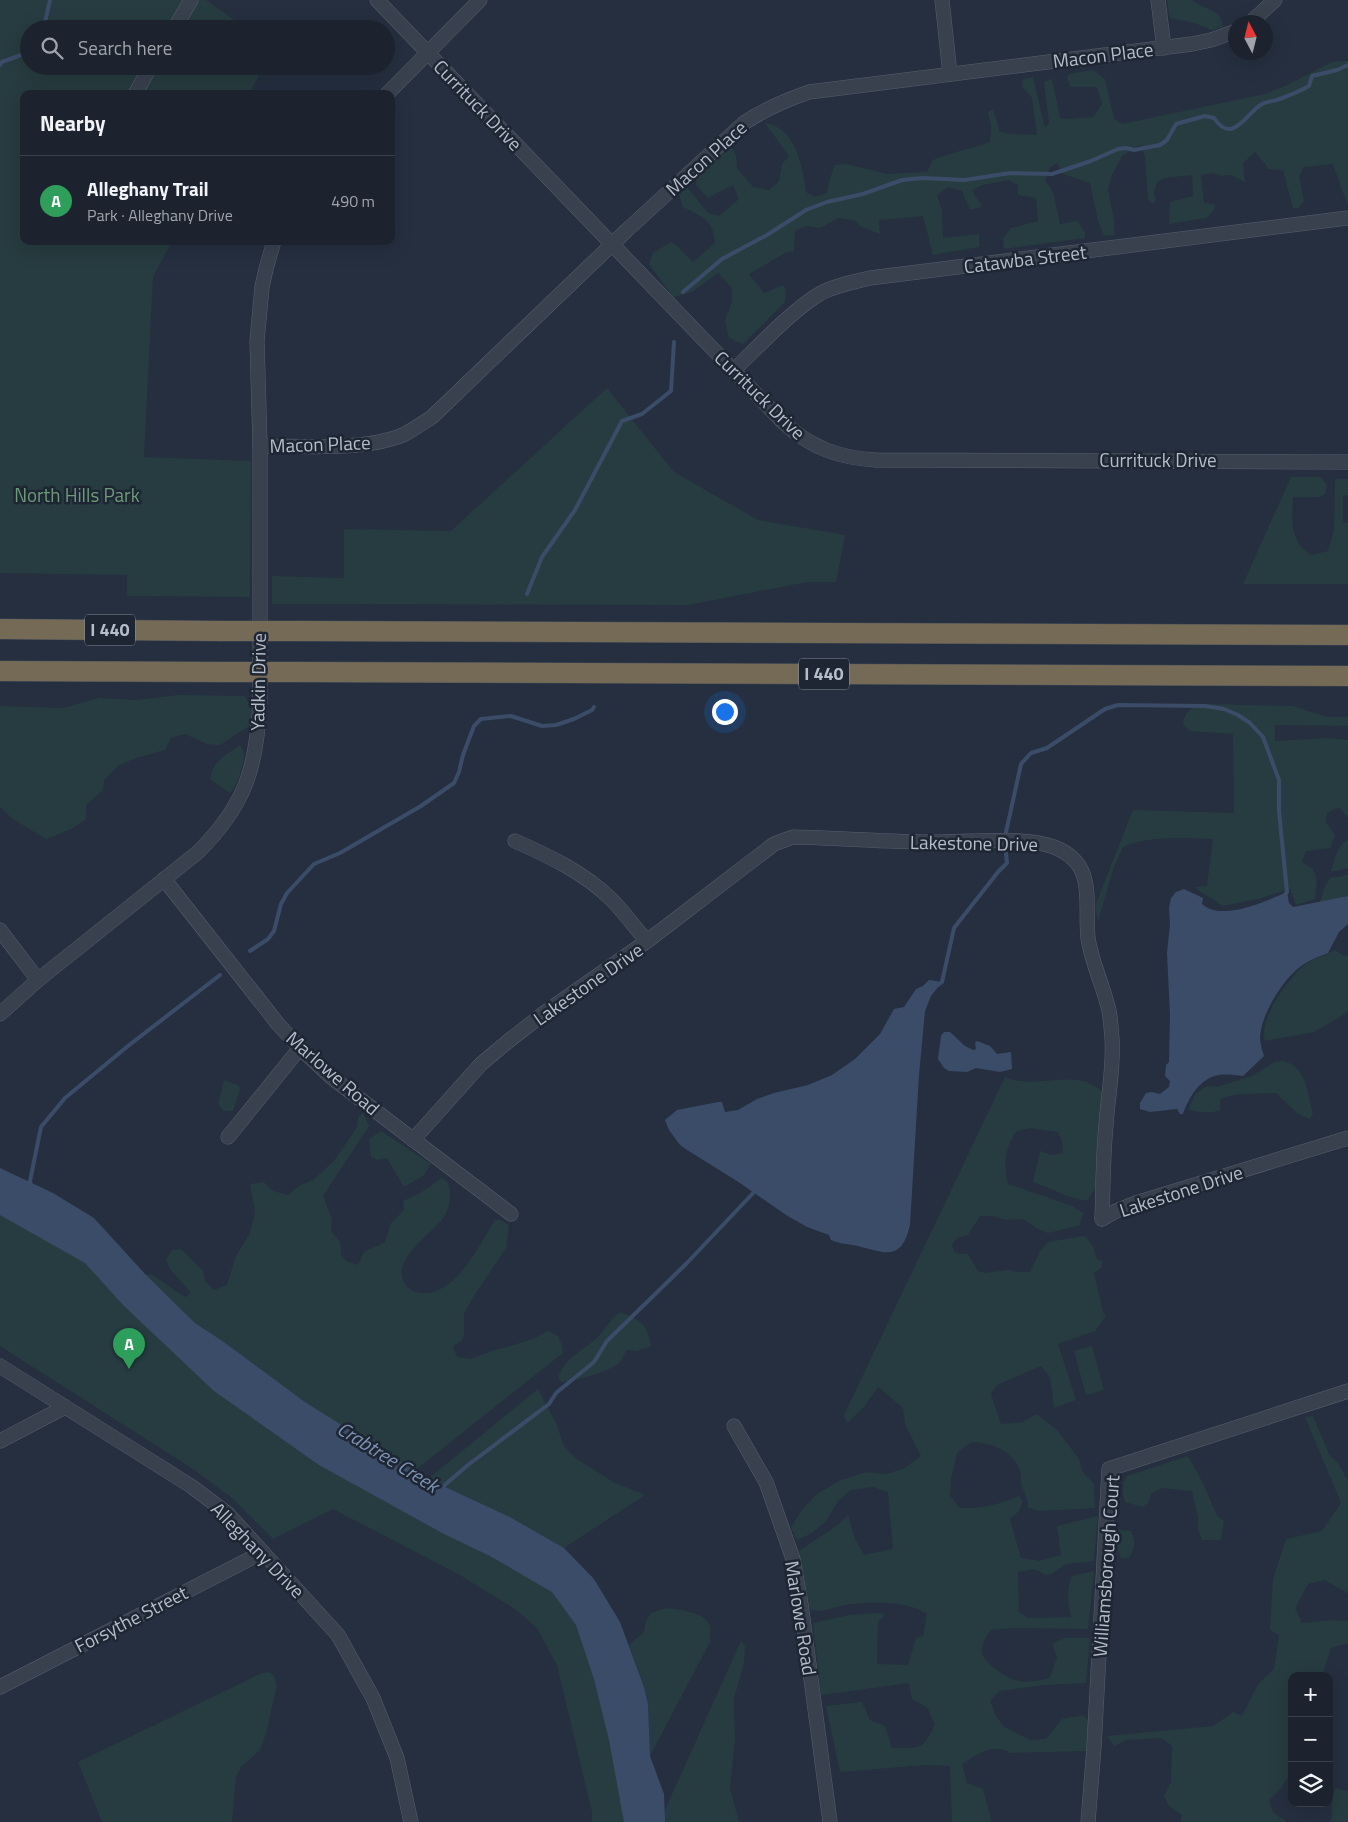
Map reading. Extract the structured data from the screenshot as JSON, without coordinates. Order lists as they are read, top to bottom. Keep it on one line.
{"streets":{"highway":["I 440"],"street":["Macon Place","Currituck Drive","Catawba Street","Yadkin Drive","Lakestone Drive","Marlowe Road","Alleghany Drive","Williamsborough Court","Forsythe Street"]},"crossings":[["Macon Place","Currituck Drive"],["Macon Place","Yadkin Drive"],["Currituck Drive","Catawba Street"],["Yadkin Drive","Marlowe Road"],["Lakestone Drive","Marlowe Road"],["Alleghany Drive","Forsythe Street"]],"water":["Crabtree Creek"],"parks":["North Hills Park"],"north":"top","page":{"search":"Search here","heading":"Nearby","list":[{"mark":"A","name":"Alleghany Trail","note":"Park · Alleghany Drive","value":"490 m"}],"pins":"A","map_buttons":["+","−"]}}
